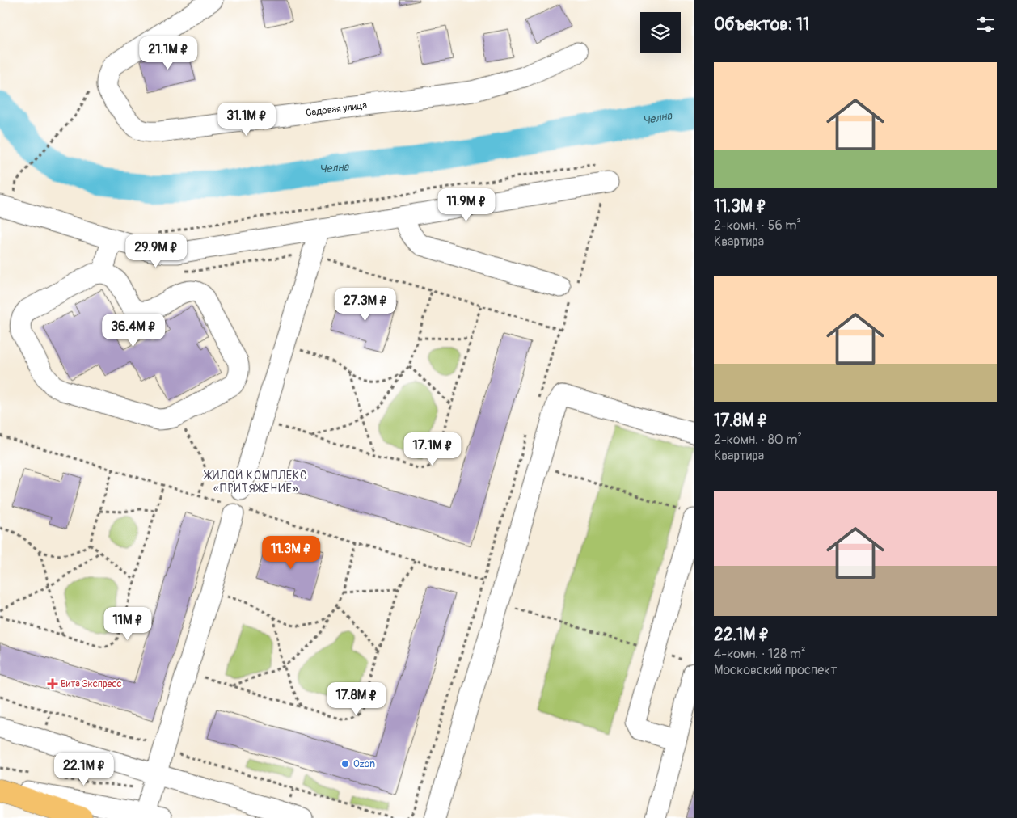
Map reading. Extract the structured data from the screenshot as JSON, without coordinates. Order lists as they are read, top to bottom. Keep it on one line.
{"streets":{"street":["Садовая улица"]},"districts":["ЖИЛОЙ КОМПЛЕКС «ПРИТЯЖЕНИЕ»"],"water":["Челна"],"places":{"health":["Вита Экспресс"],"other":["Ozon"]},"page":{"heading":"Объектов: 11","price":["21.1M ₽","31.1M ₽","11.9M ₽","29.9M ₽","27.3M ₽","36.4M ₽","17.1M ₽","11.3M ₽","11M ₽","17.8M ₽","22.1M ₽"],"list":[{"name":"11.3M ₽","note":"2-комн. · 56 m² · Квартира"},{"name":"17.8M ₽","note":"2-комн. · 80 m² · Квартира"},{"name":"22.1M ₽","note":"4-комн. · 128 m² · Московский проспект"}]}}
